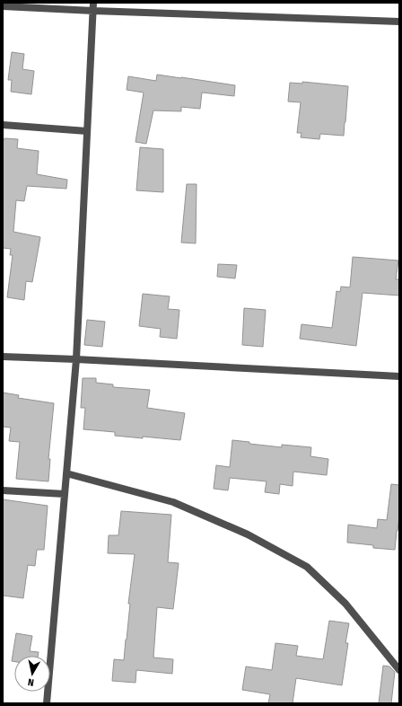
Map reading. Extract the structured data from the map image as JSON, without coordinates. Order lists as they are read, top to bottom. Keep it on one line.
{"north":"bottom"}
